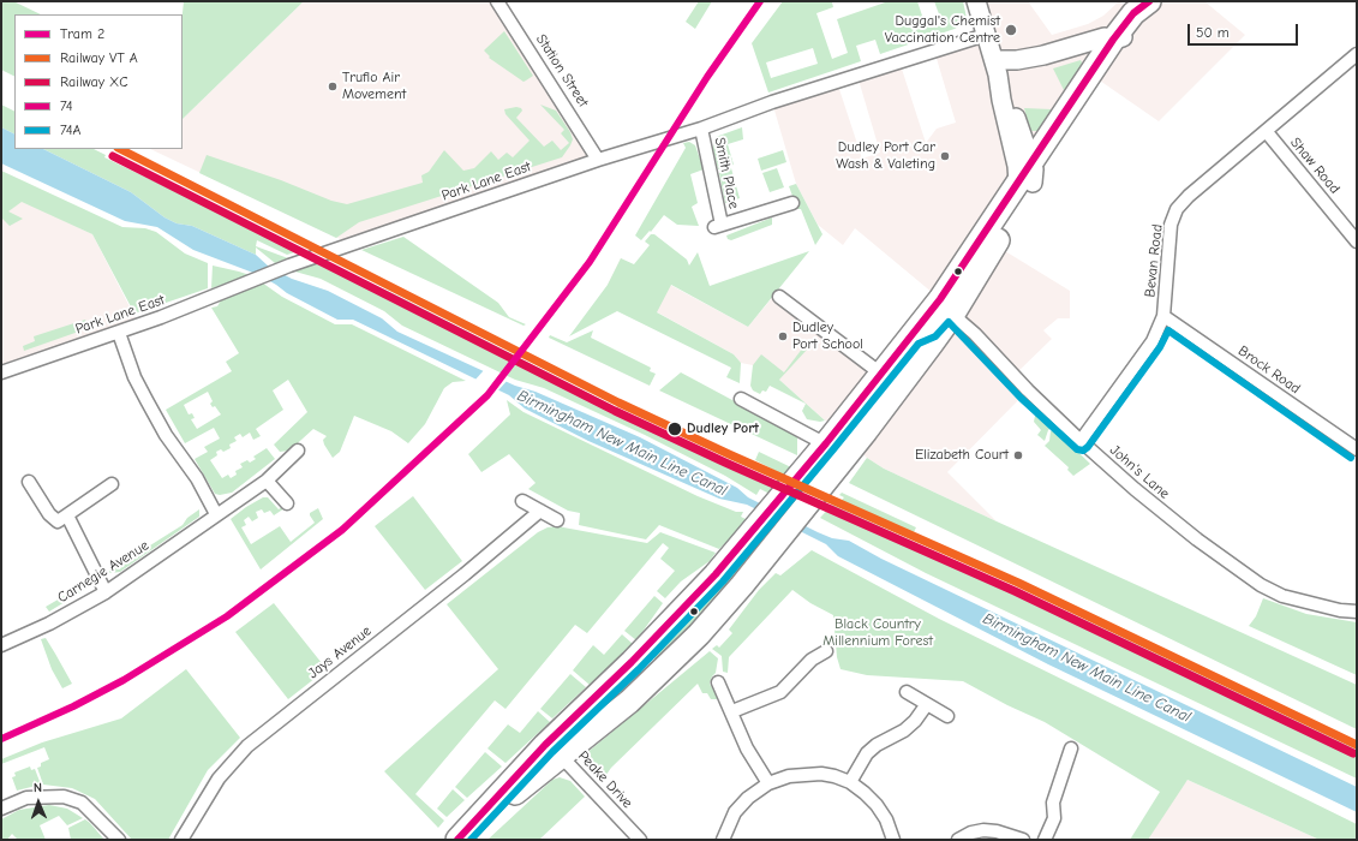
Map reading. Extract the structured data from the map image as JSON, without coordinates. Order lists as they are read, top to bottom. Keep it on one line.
{"streets":{"street":["Station Street","Shaw Road","Smith Place","Park Lane East","Bevan Road","Brock Road","John's Lane","Carnegie Avenue","Jays Avenue","Peake Drive"]},"crossings":[["Station Street","Park Lane East"],["Shaw Road","Bevan Road"],["Smith Place","Park Lane East"],["Bevan Road","Brock Road"],["Bevan Road","John's Lane"]],"water":["Birmingham New Main Line Canal"],"parks":["Black Country Millennium Forest"],"places":["Duggal's Chemist Vaccination Centre","Truflo Air Movement","Dudley Port Car Wash & Valeting","Dudley Port School","Dudley Port","Elizabeth Court"],"lines":["tram line 2","transit line 74","rail line XC","transit line 74A"],"legend":["Tram 2","Railway VT A","Railway XC","74","74A"],"scale_bar":"50 m","north":"top"}
